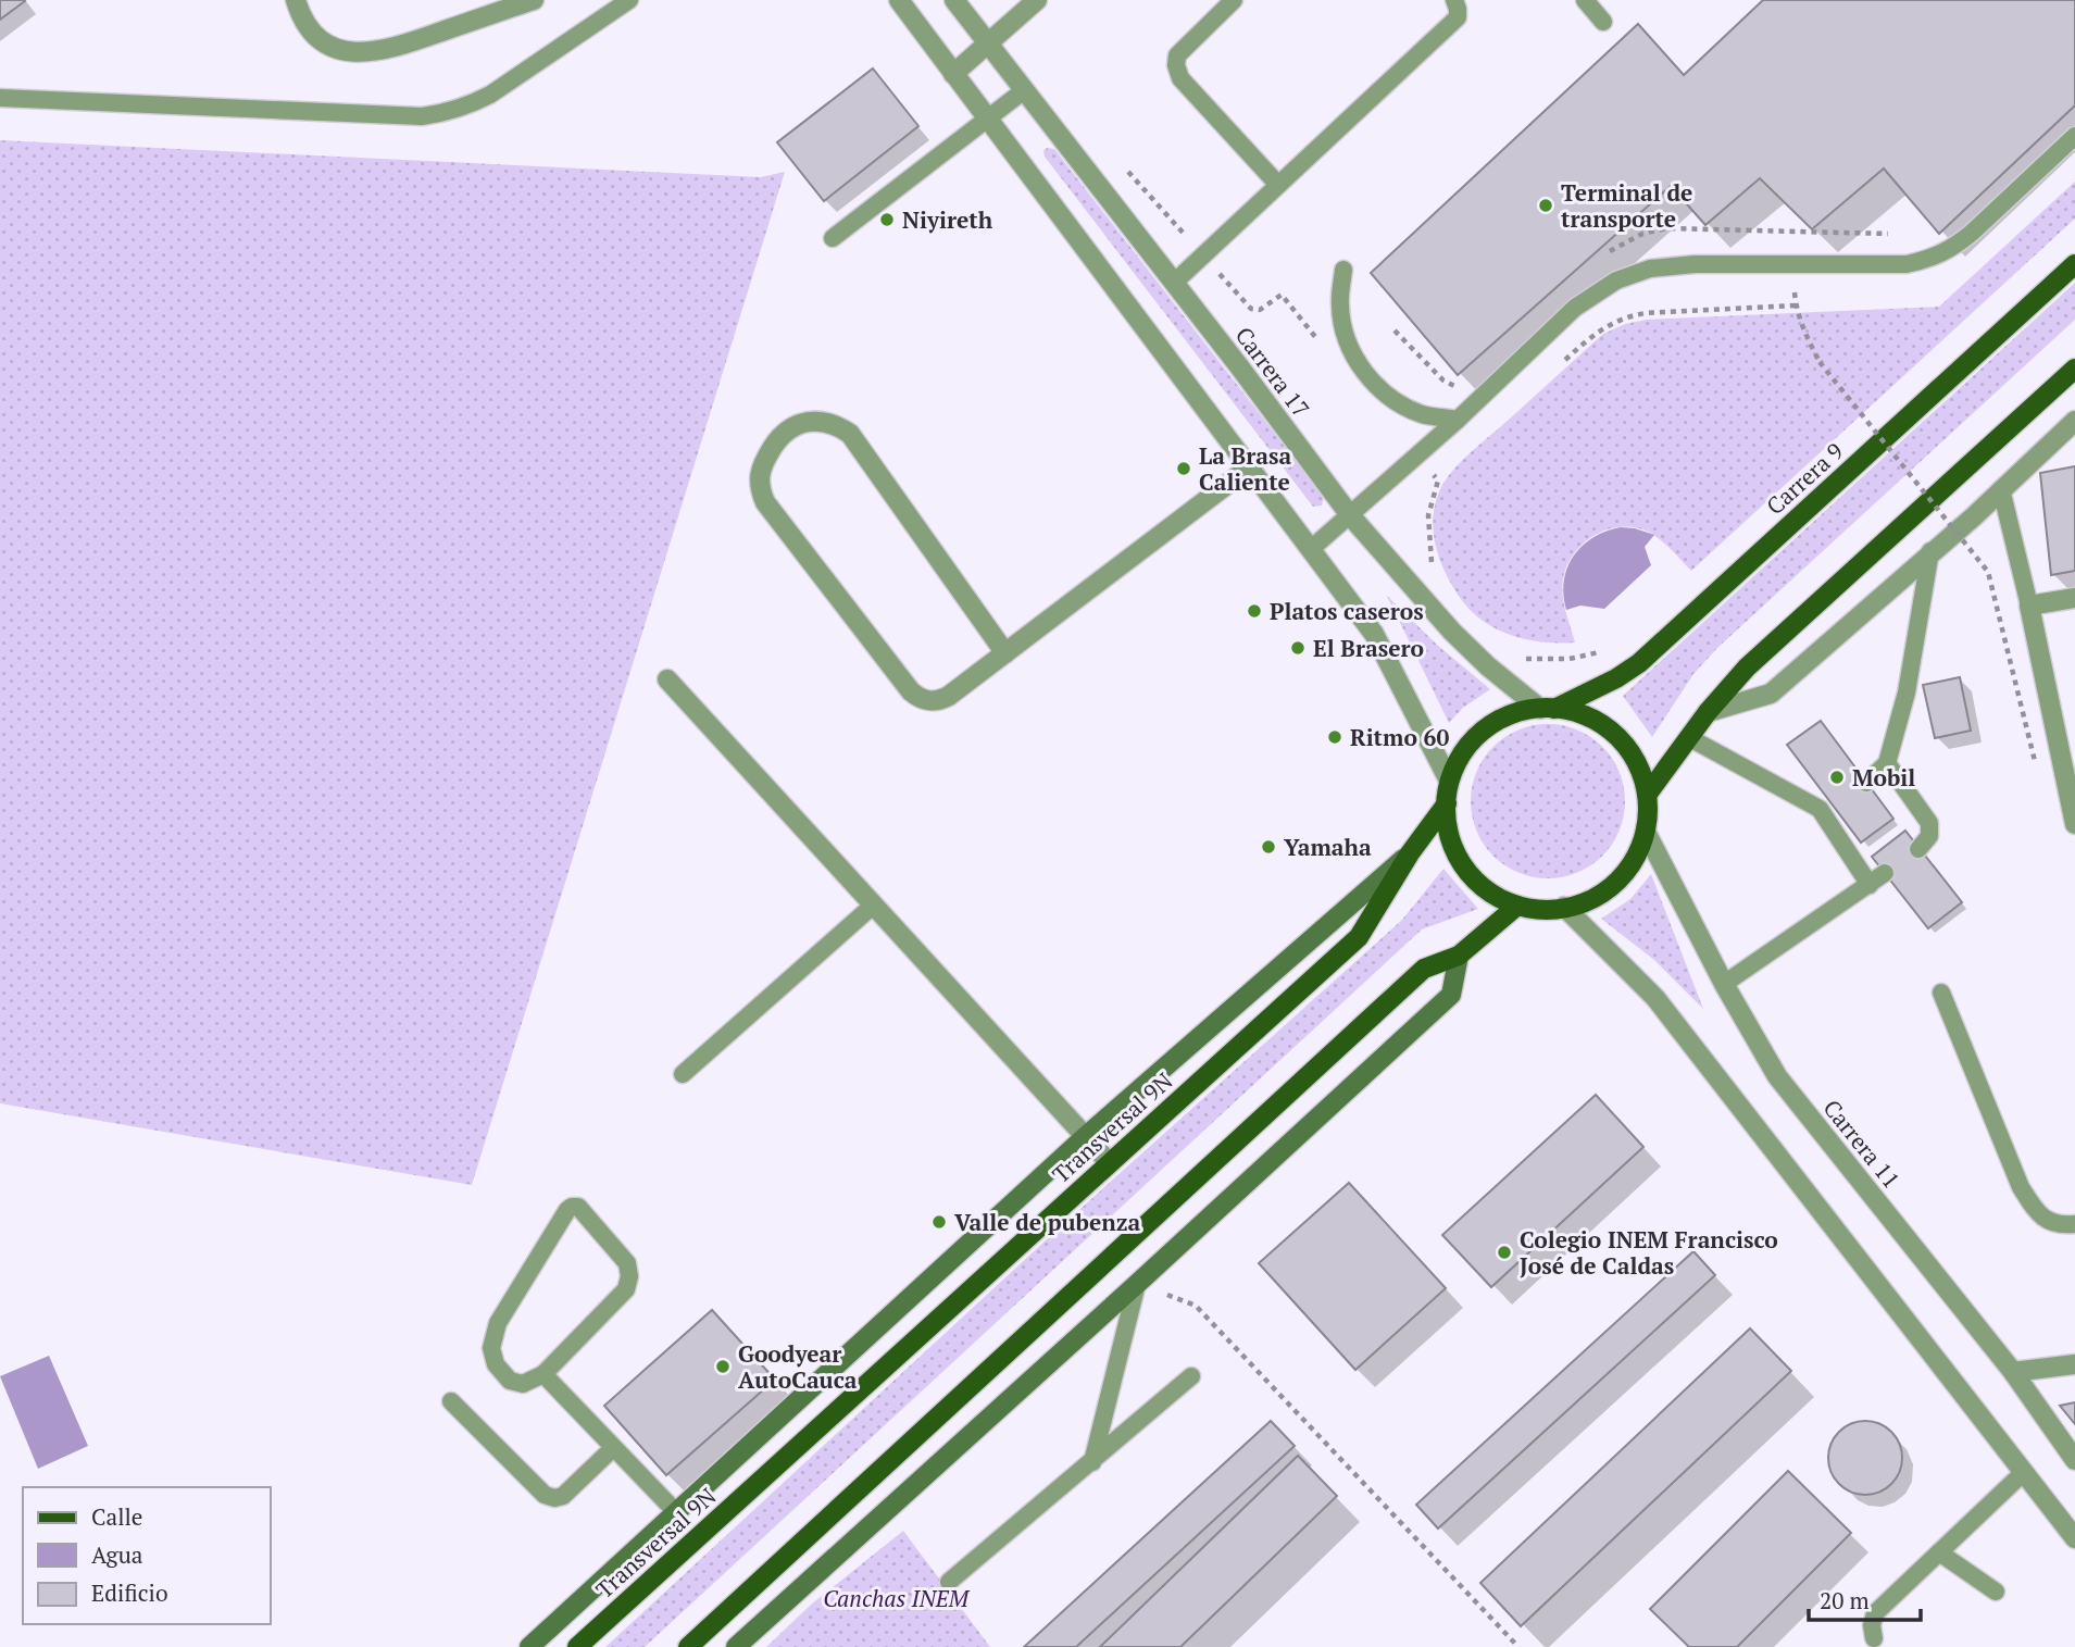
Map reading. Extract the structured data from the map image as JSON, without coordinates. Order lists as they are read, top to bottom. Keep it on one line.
{"streets":{"main road":["Carrera 9","Transversal 9N"],"street":["Carrera 17","Carrera 11"]},"crossings":[["Carrera 17","Carrera 9"],["Carrera 17","Transversal 9N"],["Carrera 17","Carrera 11"],["Carrera 9","Transversal 9N"],["Carrera 9","Carrera 11"],["Transversal 9N","Carrera 11"]],"parks":["Canchas INEM"],"places":["Terminal de transporte","Niyireth","La Brasa Caliente","Platos caseros","El Brasero","Ritmo 60","Mobil","Yamaha","Valle de pubenza","Colegio INEM Francisco José de Caldas","Goodyear AutoCauca"],"legend":["Calle","Agua","Edificio"],"scale_bar":"20 m"}
